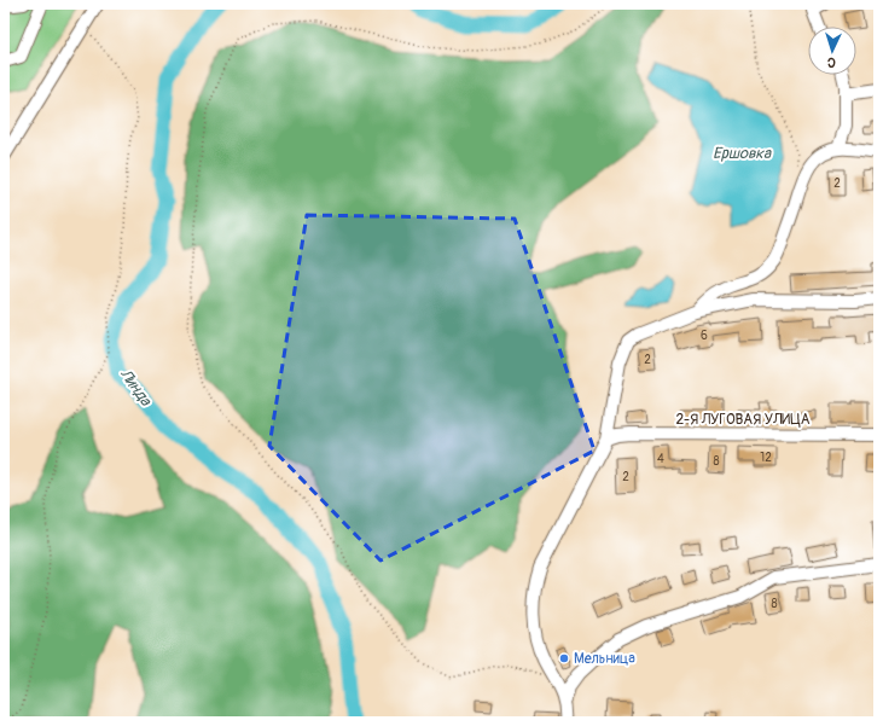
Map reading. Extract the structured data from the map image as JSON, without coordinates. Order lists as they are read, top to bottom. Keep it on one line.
{"streets":{"street":["2-Я ЛУГОВАЯ УЛИЦА"]},"water":["Ершовка","Линда"],"places":["Мельница"],"house_numbers":["2","6","2","12","4","8","2","8"],"north":"bottom"}
